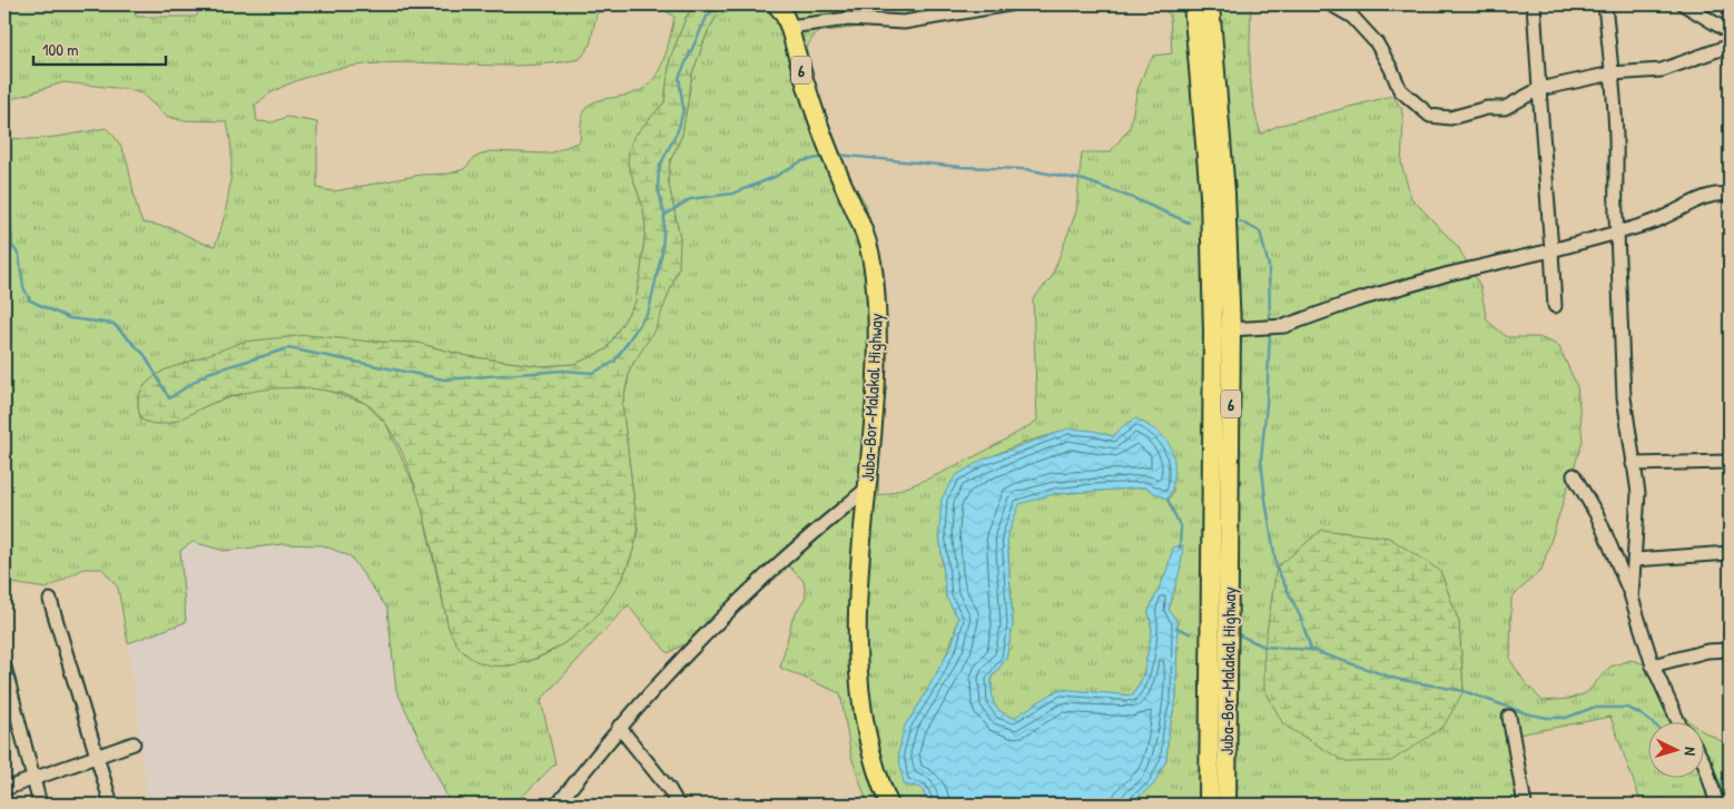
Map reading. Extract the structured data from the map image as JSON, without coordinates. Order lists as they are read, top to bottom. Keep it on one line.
{"streets":{"highway":["6","Juba-Bor-Malakal Highway"]},"scale_bar":"100 m","north":"right"}
